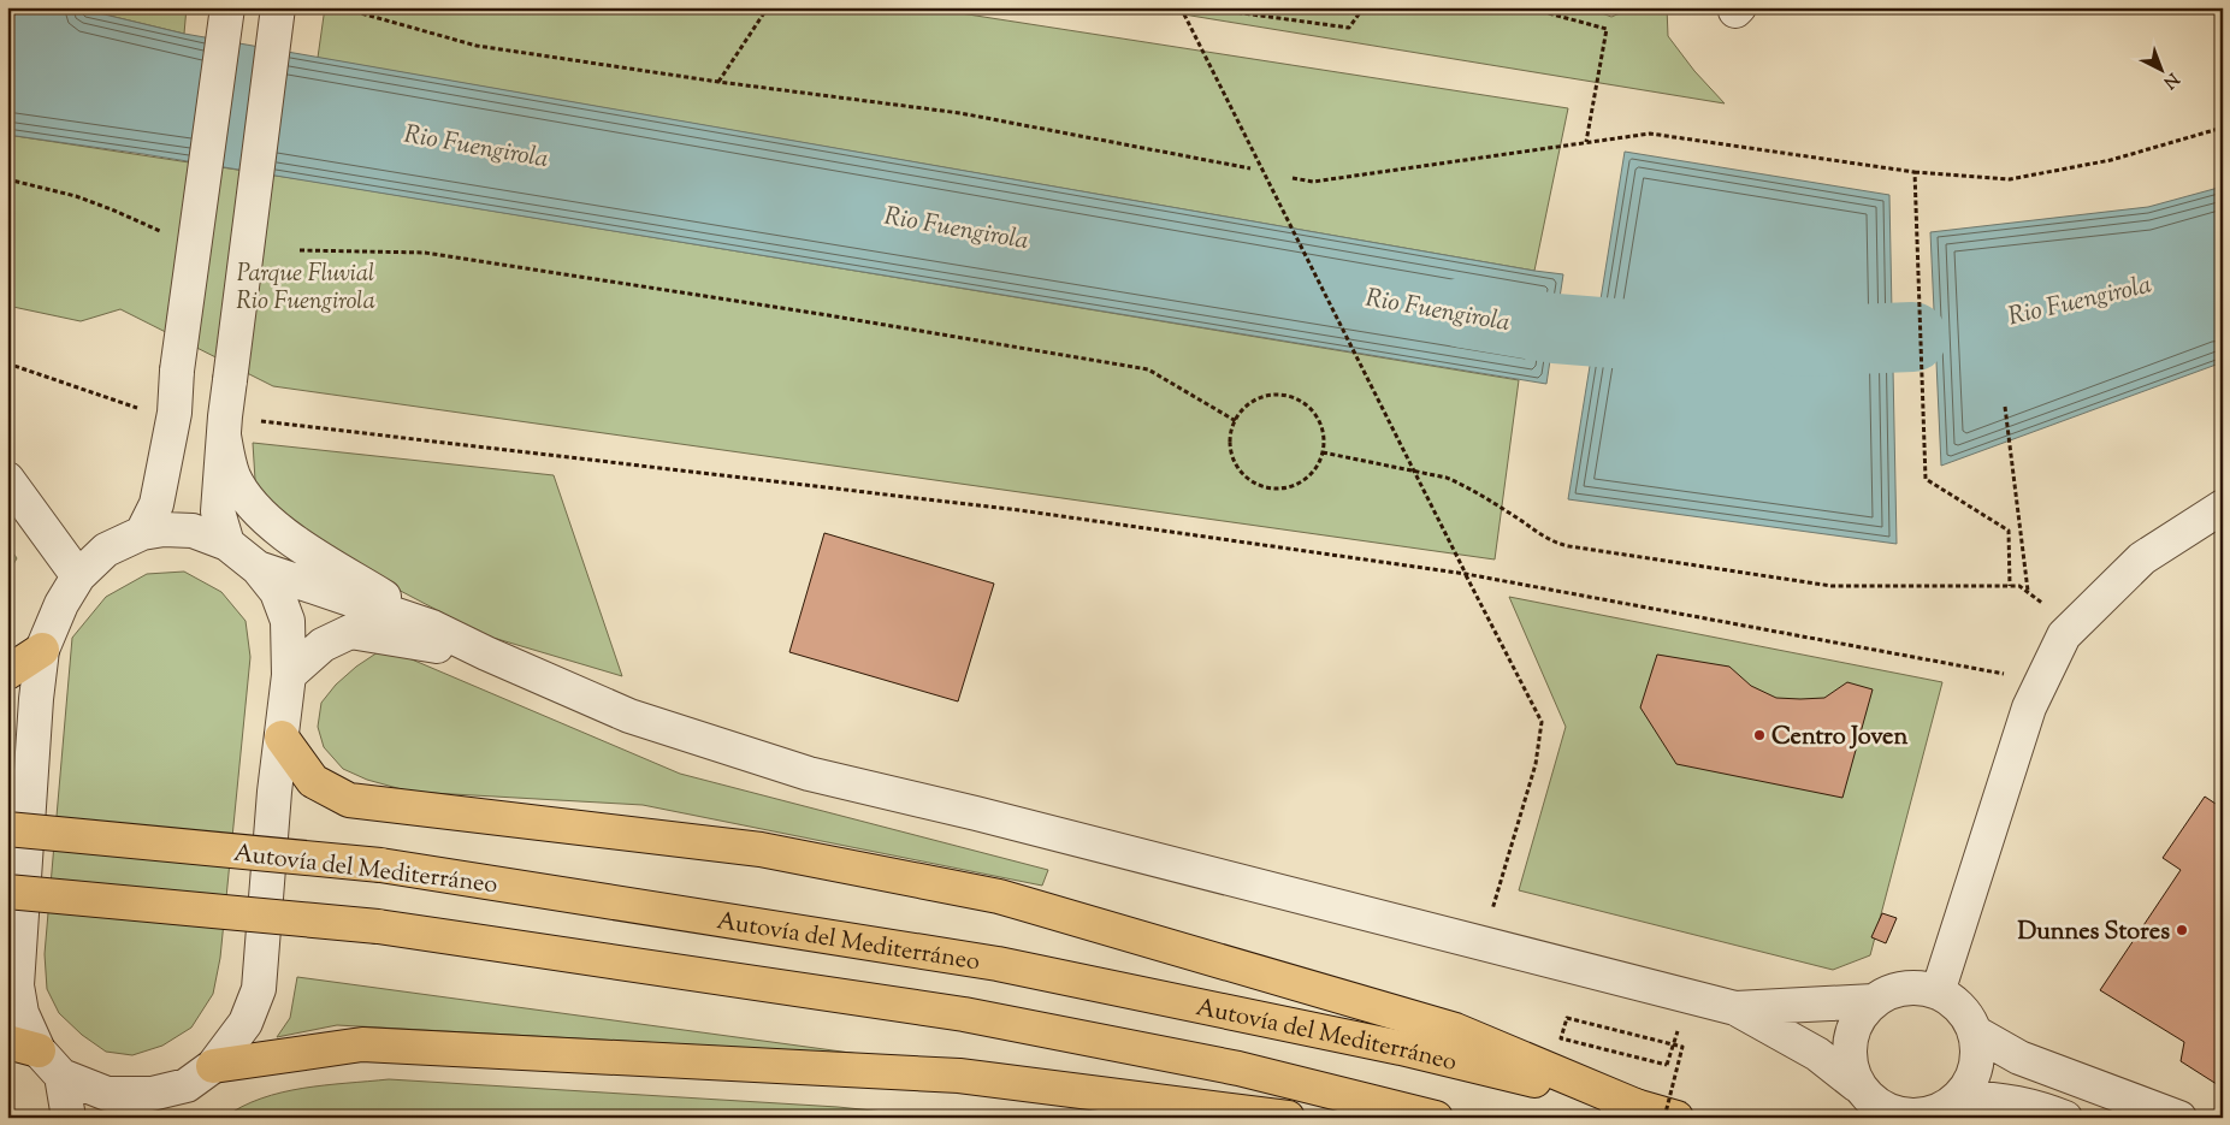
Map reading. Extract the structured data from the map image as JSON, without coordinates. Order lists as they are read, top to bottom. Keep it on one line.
{"streets":{"highway":["Autovía del Mediterráneo"]},"water":["Rio Fuengirola"],"parks":["Parque Fluvial Rio Fuengirola"],"places":["Centro Joven","Dunnes Stores"],"north":"bottom right"}
